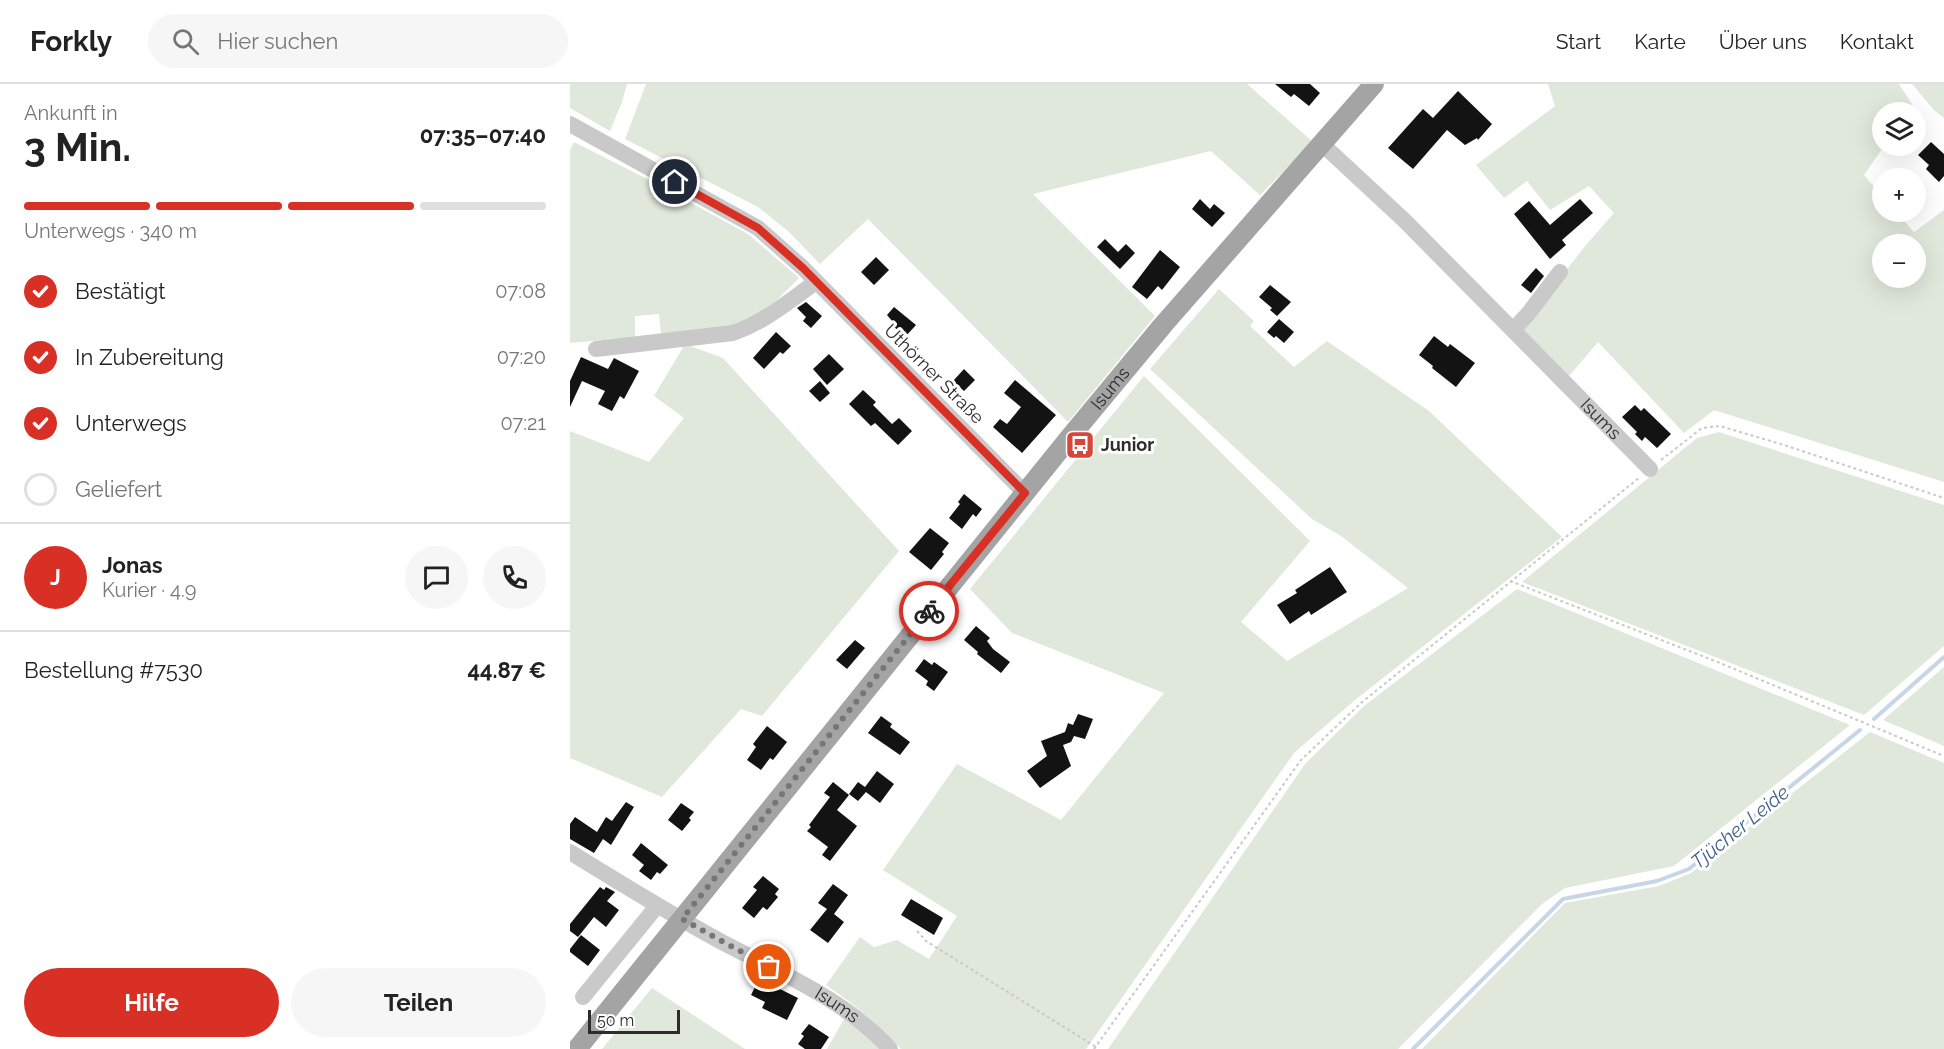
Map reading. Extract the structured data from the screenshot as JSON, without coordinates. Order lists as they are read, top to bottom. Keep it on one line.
{"streets":{"main road":["Isums"],"street":["Uthörner Straße"]},"crossings":[["Uthörner Straße","Isums"]],"water":["Tjücher Leide"],"places":{"bus stop":["Junior"]},"scale_bar":"50 m","page":{"header":"Forkly","search":"Hier suchen","nav":["Start","Karte","Über uns","Kontakt"],"heading":["3 Min.","Ankunft in","07:35–07:40"],"panel":["Jonas","Kurier · 4.9","Bestellung #7530","44.87 €"],"map_buttons":["+","−"],"bar":"Unterwegs · 340 m","list":[["Bestätigt","07:08"],["In Zubereitung","07:20"],["Unterwegs","07:21"],"Geliefert"],"round":"J","buttons":["Hilfe","Teilen"],"scale":"50 m"}}
